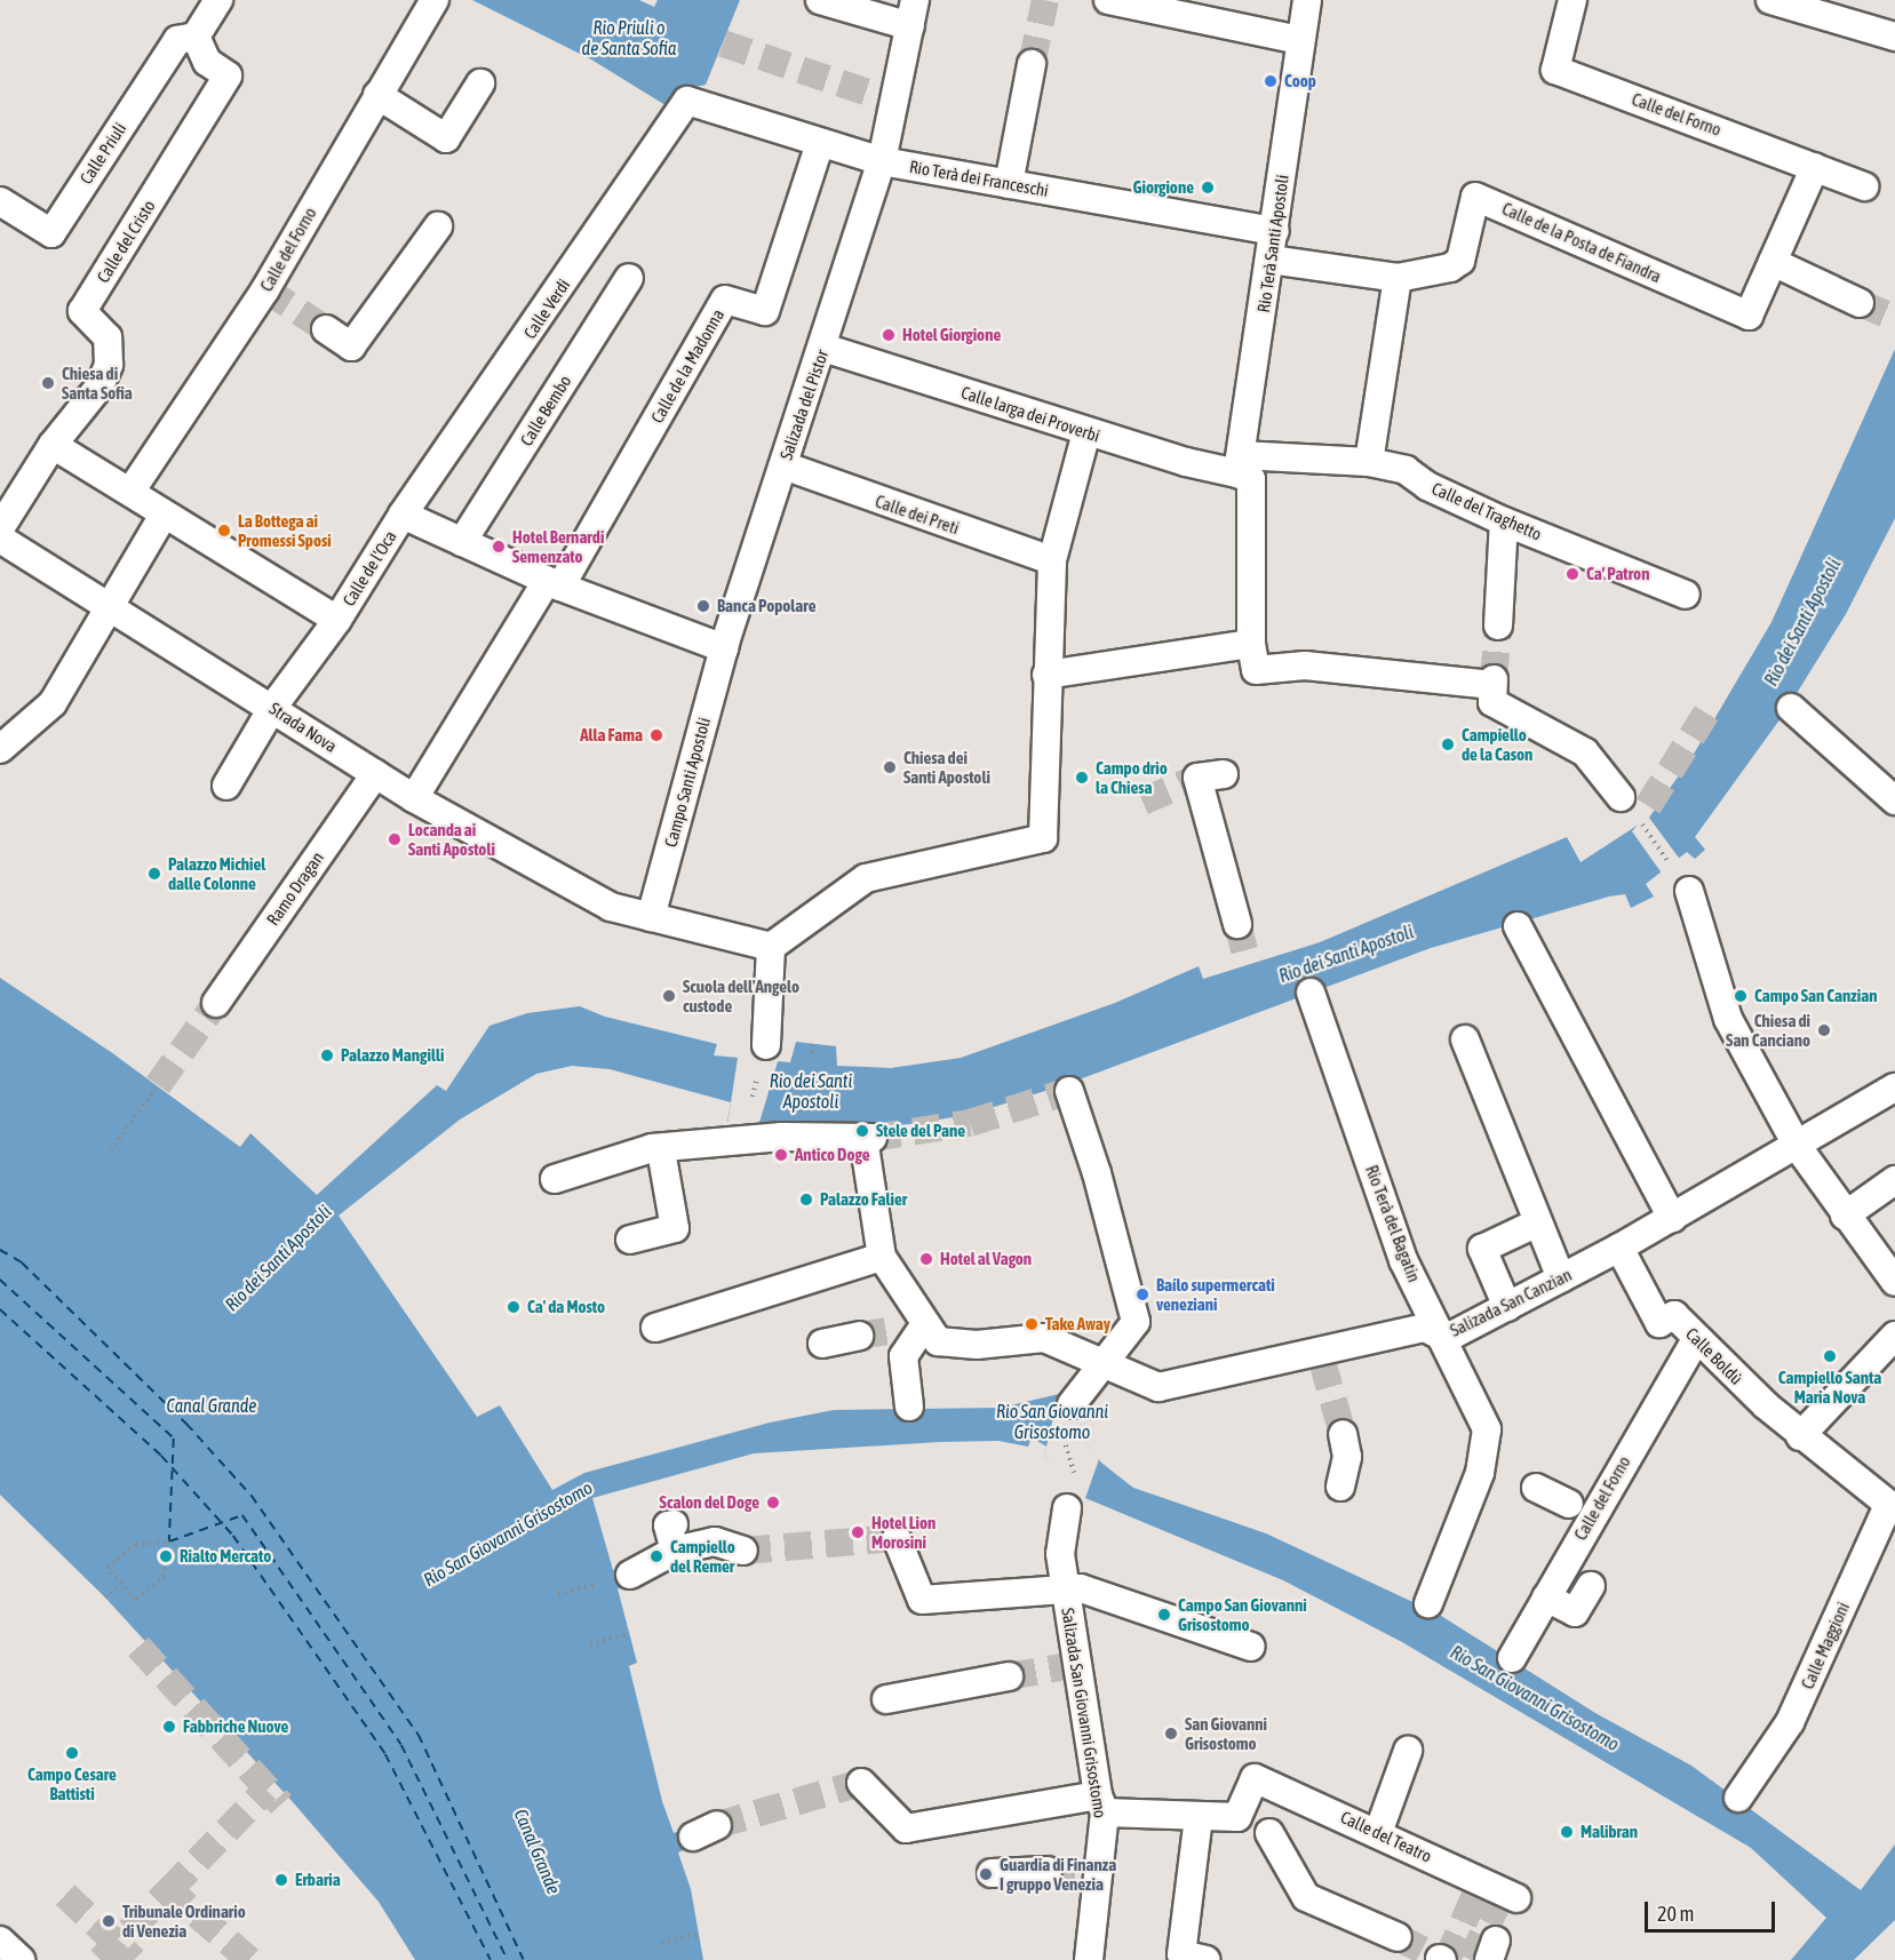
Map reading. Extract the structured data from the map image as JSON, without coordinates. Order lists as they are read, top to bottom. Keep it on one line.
{"streets":{"street":["Calle del Forno","Calle Priuli","Rio Terà dei Franceschi","Calle del Cristo","Calle de la Posta de Fiandra","Rio Terà Santi Apostoli","Calle Verdi","Calle de la Madonna","Salizada del Pistor","Calle Bembo","Calle larga dei Proverbi","Calle del Traghetto","Calle dei Preti","Calle de l'Oca","Strada Nova","Campo Santi Apostoli","Ramo Dragan","Rio Terà del Bagatin","Salizada San Canzian","Calle Boldù","Calle Maggioni","Salizada San Giovanni Grisostomo","Calle del Teatro"]},"crossings":[["Calle del Forno","Calle de l'Oca"],["Calle del Forno","Calle Boldù"],["Calle Priuli","Calle del Cristo"],["Rio Terà dei Franceschi","Rio Terà Santi Apostoli"],["Rio Terà dei Franceschi","Calle Verdi"],["Rio Terà dei Franceschi","Calle de la Madonna"],["Rio Terà dei Franceschi","Salizada del Pistor"],["Calle del Cristo","Calle de l'Oca"],["Rio Terà Santi Apostoli","Calle larga dei Proverbi"],["Rio Terà Santi Apostoli","Calle del Traghetto"],["Calle Verdi","Calle de l'Oca"],["Calle de la Madonna","Calle de l'Oca"],["Salizada del Pistor","Calle larga dei Proverbi"],["Salizada del Pistor","Calle dei Preti"],["Salizada del Pistor","Calle de l'Oca"],["Salizada del Pistor","Campo Santi Apostoli"],["Calle Bembo","Calle de l'Oca"],["Calle larga dei Proverbi","Calle del Traghetto"],["Calle de l'Oca","Campo Santi Apostoli"],["Strada Nova","Campo Santi Apostoli"],["Strada Nova","Ramo Dragan"],["Rio Terà del Bagatin","Salizada San Canzian"],["Salizada San Canzian","Calle Boldù"],["Calle Boldù","Calle Maggioni"]],"water":["Rio Priuli o de Santa Sofia","Rio dei Santi Apostoli","Canal Grande","Rio San Giovanni Grisostomo"],"places":["Coop","Giorgione","Hotel Giorgione","Chiesa di Santa Sofia","La Bottega ai Promessi Sposi","Hotel Bernardi Semenzato","Ca’ Patron","Banca Popolare","Alla Fama","Campiello de la Cason","Chiesa dei Santi Apostoli","Campo drio la Chiesa","Locanda ai Santi Apostoli","Palazzo Michiel dalle Colonne","Scuola dell'Angelo custode","Campo San Canzian","Chiesa di San Canciano","Palazzo Mangilli","Stele del Pane","Antico Doge","Palazzo Falier","Hotel al Vagon","Baílo supermercati veneziani","Ca' da Mosto","Take Away","Campiello Santa Maria Nova","Scalon del Doge","Hotel Lion Morosini","Rialto Mercato","Campiello del Remer","Campo San Giovanni Grisostomo","Fabbriche Nuove","San Giovanni Grisostomo","Campo Cesare Battisti","Malibran","Guardia di Finanza I gruppo Venezia","Erbaria","Tribunale Ordinario di Venezia"],"scale_bar":"20 m"}
